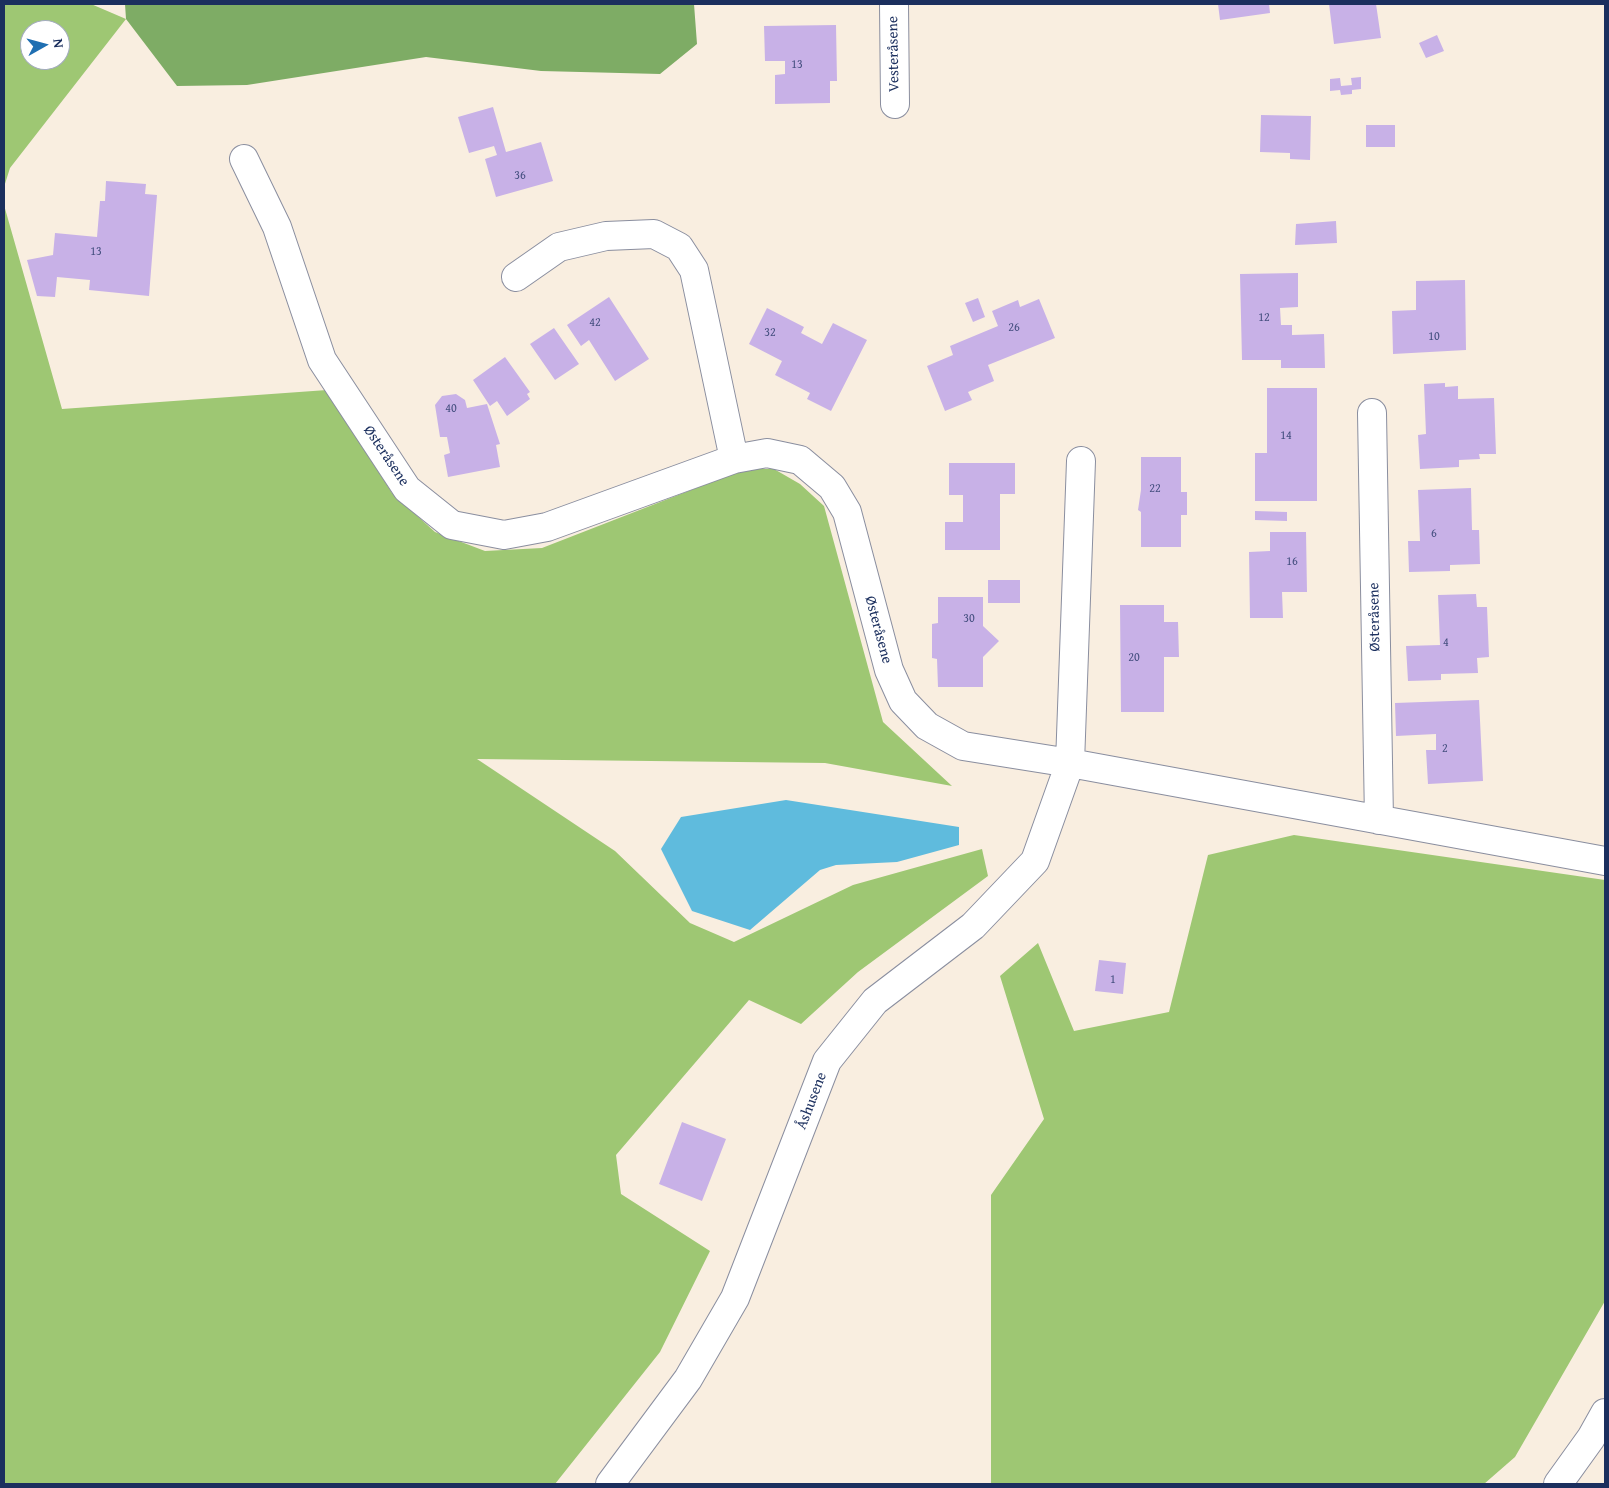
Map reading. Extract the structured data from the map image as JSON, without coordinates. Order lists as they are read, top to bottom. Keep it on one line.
{"streets":{"street":["Vesteråsene","Østeråsene","Åshusene"]},"crossings":[["Østeråsene","Åshusene"]],"house_numbers":["13","36","13","12","42","26","32","10","40","14","22","6","16","30","4","20","2","1"],"north":"right"}
